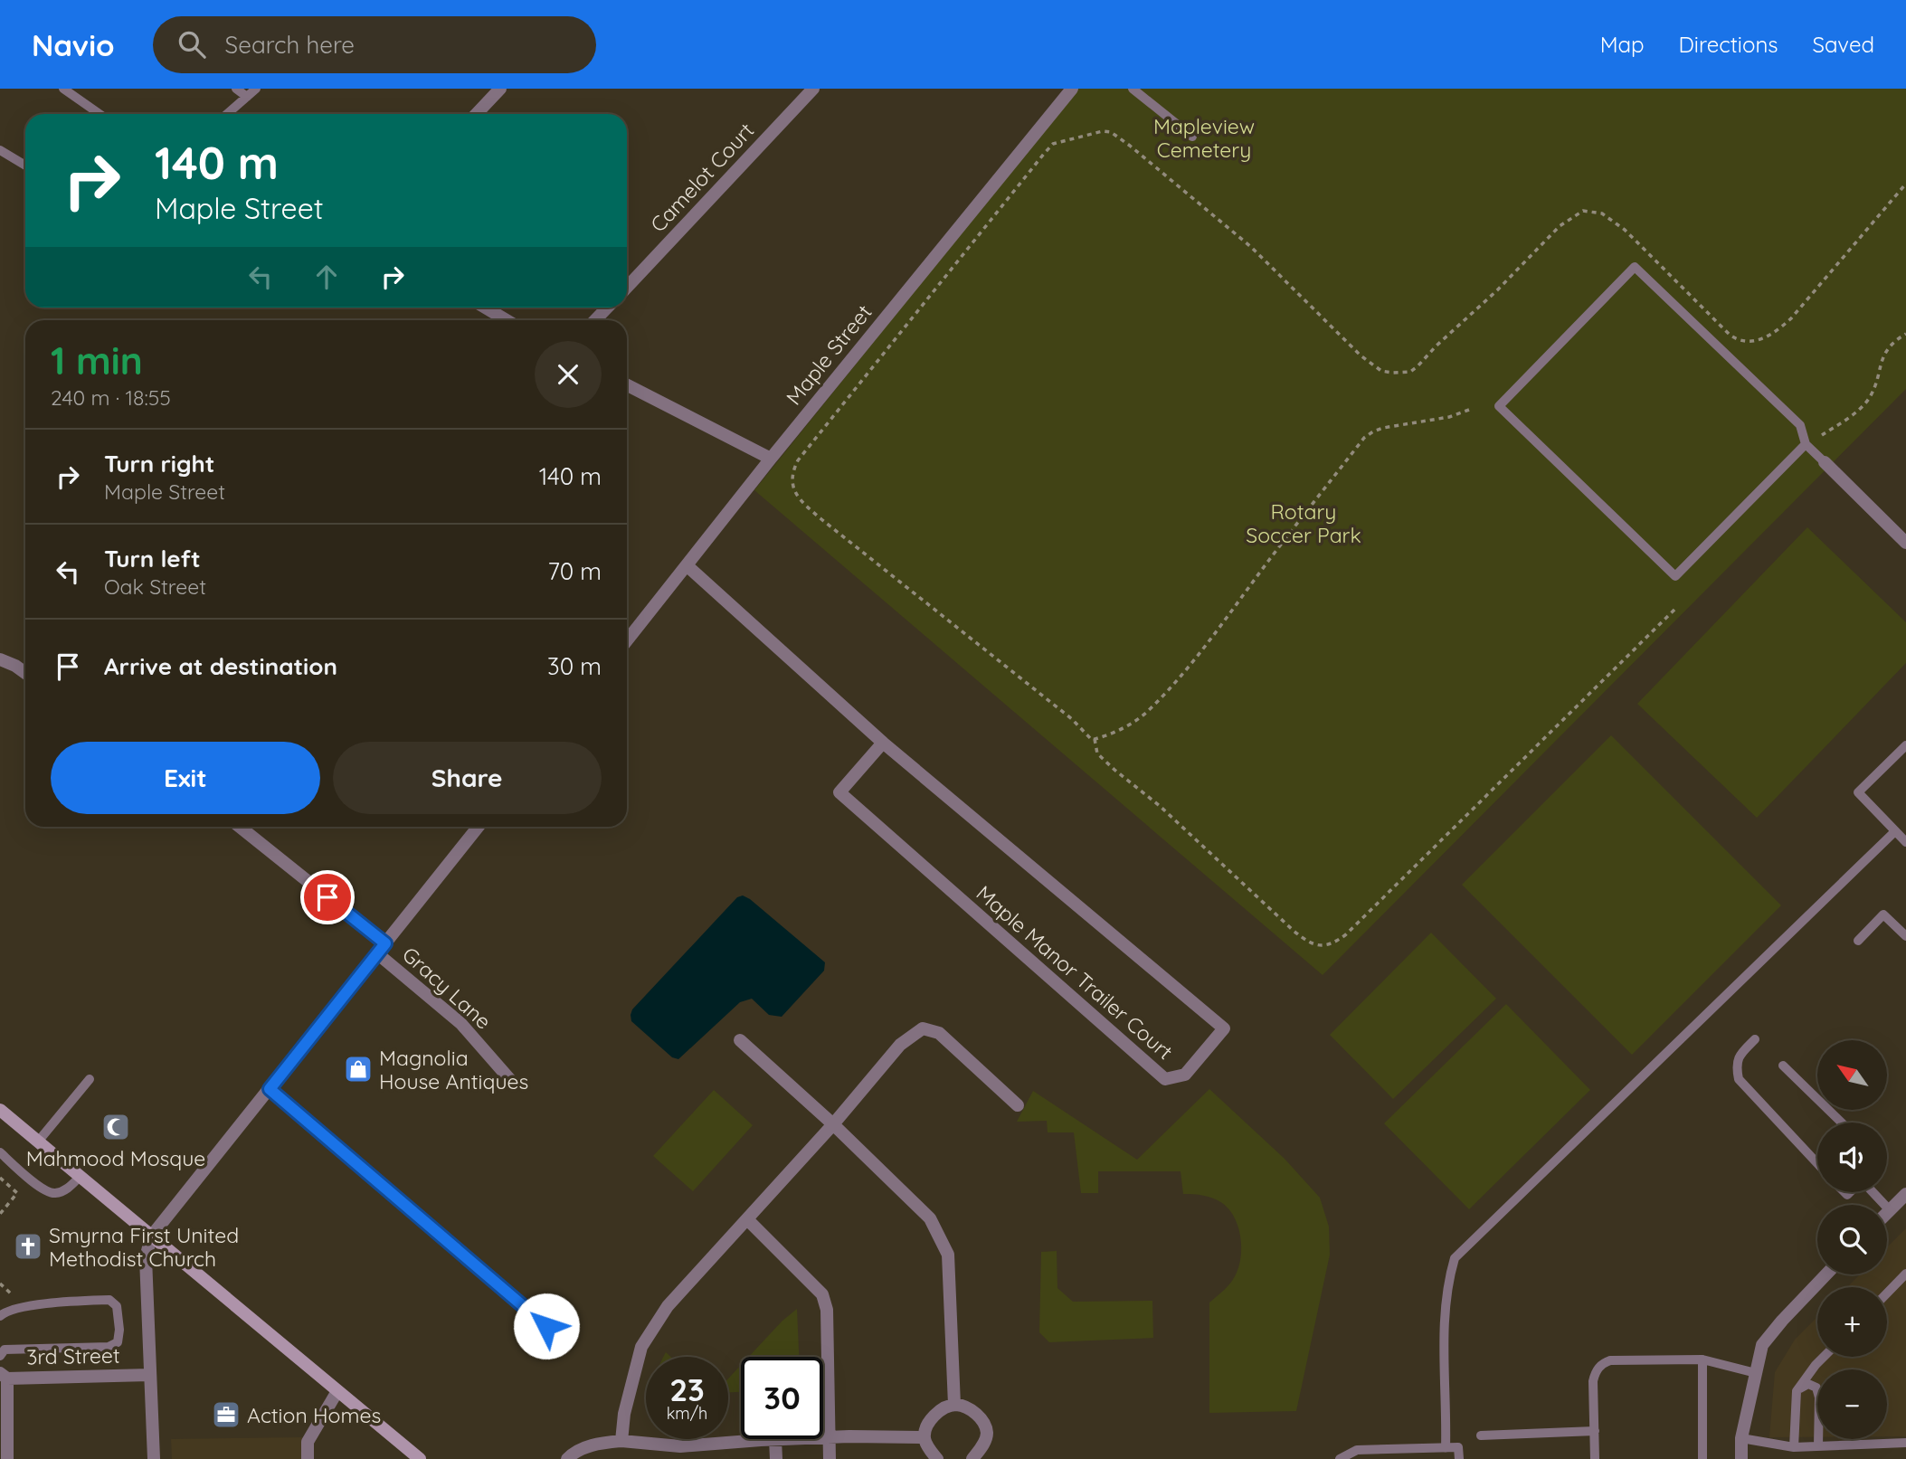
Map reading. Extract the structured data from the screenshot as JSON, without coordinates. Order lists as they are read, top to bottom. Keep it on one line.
{"streets":{"street":["Camelot Court","Maple Street","Maple Manor Trailer Court","Gracy Lane","3rd Street"]},"crossings":[["Maple Street","Maple Manor Trailer Court"]],"parks":["Mapleview Cemetery","Rotary Soccer Park"],"places":{"shop":["Magnolia House Antiques"],"mosque":["Mahmood Mosque"],"church":["Smyrna First United Methodist Church"],"office":["Action Homes"]},"north":"top left","page":{"header":"Navio","search":"Search here","nav":["Map","Directions","Saved"],"turn":["140 m","Maple Street"],"heading":["1 min","240 m · 18:55"],"list":[{"name":"Turn right","note":"Maple Street","value":"140 m"},{"name":"Turn left","note":"Oak Street","value":"70 m"},{"name":"Arrive at destination","value":"30 m"}],"buttons":["Exit","Share"],"map_buttons":["+","−"],"speed":"23 km/h","limit":"30"}}
